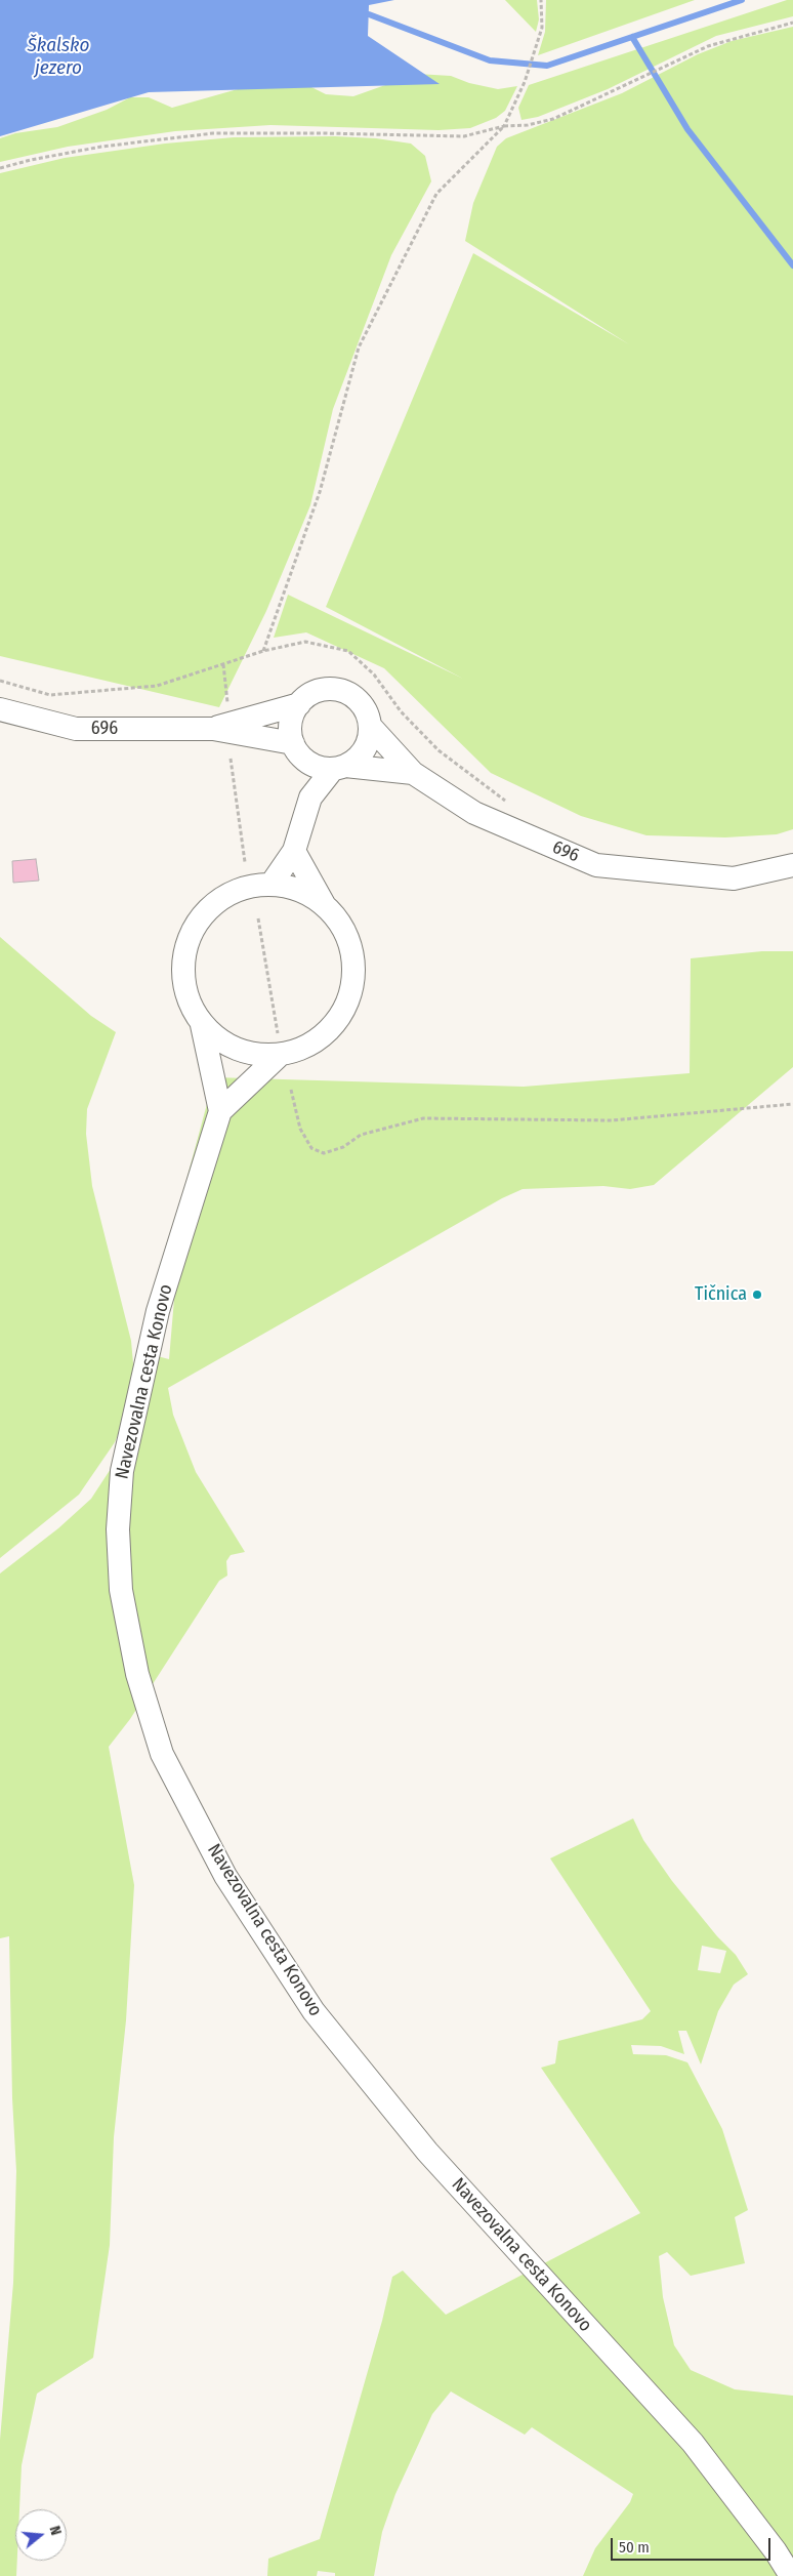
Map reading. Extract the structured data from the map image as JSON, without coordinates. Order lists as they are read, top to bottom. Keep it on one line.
{"streets":{"main road":["696","Navezovalna cesta Konovo"]},"water":["Škalsko jezero"],"places":["Tičnica"],"scale_bar":"50 m","north":"right"}
